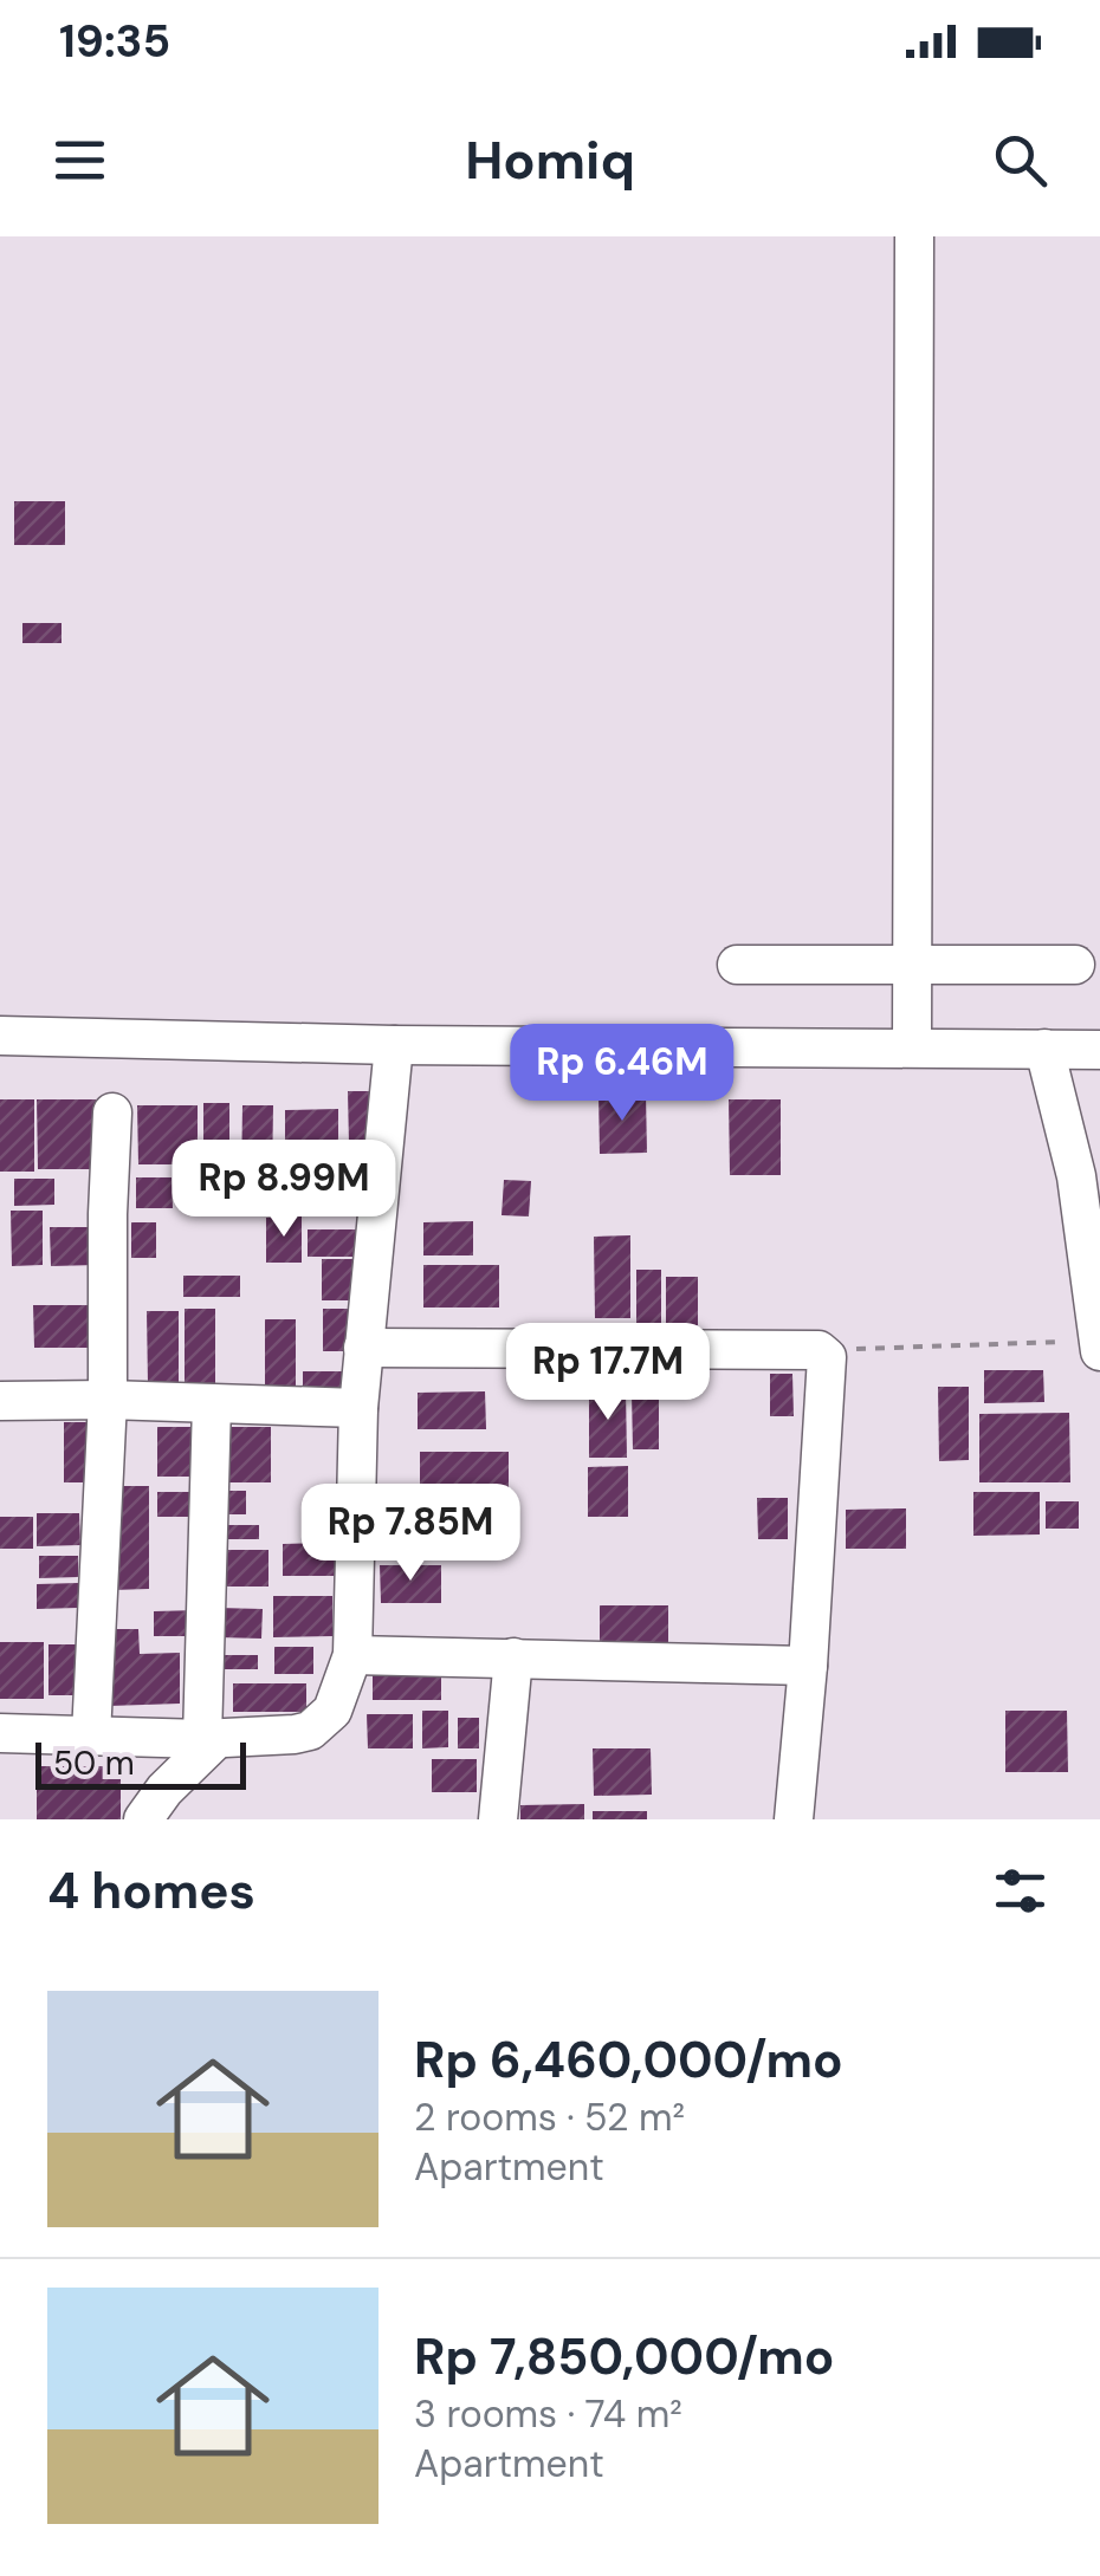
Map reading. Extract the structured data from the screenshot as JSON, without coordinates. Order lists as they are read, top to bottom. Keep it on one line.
{"scale_bar":"50 m","page":{"status":"19:35","header":"Homiq","price":["Rp 6.46M","Rp 8.99M","Rp 17.7M","Rp 7.85M"],"scale":"50 m","heading":"4 homes","list":[{"name":"Rp 6,460,000/mo","note":"2 rooms · 52 m² · Apartment"},{"name":"Rp 7,850,000/mo","note":"3 rooms · 74 m² · Apartment"}]}}
